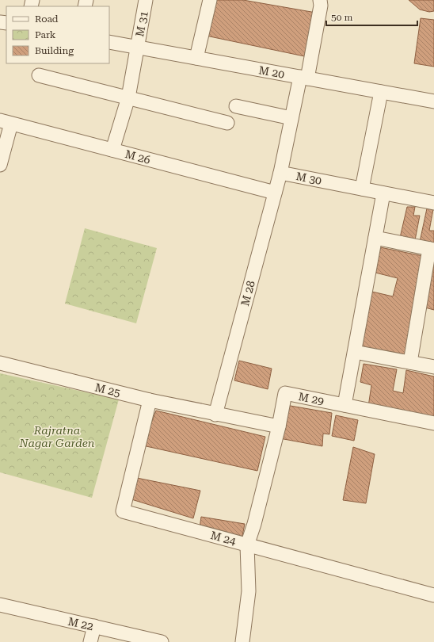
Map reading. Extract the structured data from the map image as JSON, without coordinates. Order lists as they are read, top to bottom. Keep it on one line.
{"streets":{"street":["M 31","M 20","M 26","M 30","M 28","M 25","M 29","M 24","M 22"]},"crossings":[["M 31","M 20"],["M 31","M 26"],["M 20","M 30"],["M 26","M 28"],["M 30","M 28"],["M 28","M 25"],["M 25","M 24"]],"parks":["Rajratna Nagar Garden"],"legend":["Road","Park","Building"],"scale_bar":"50 m"}
